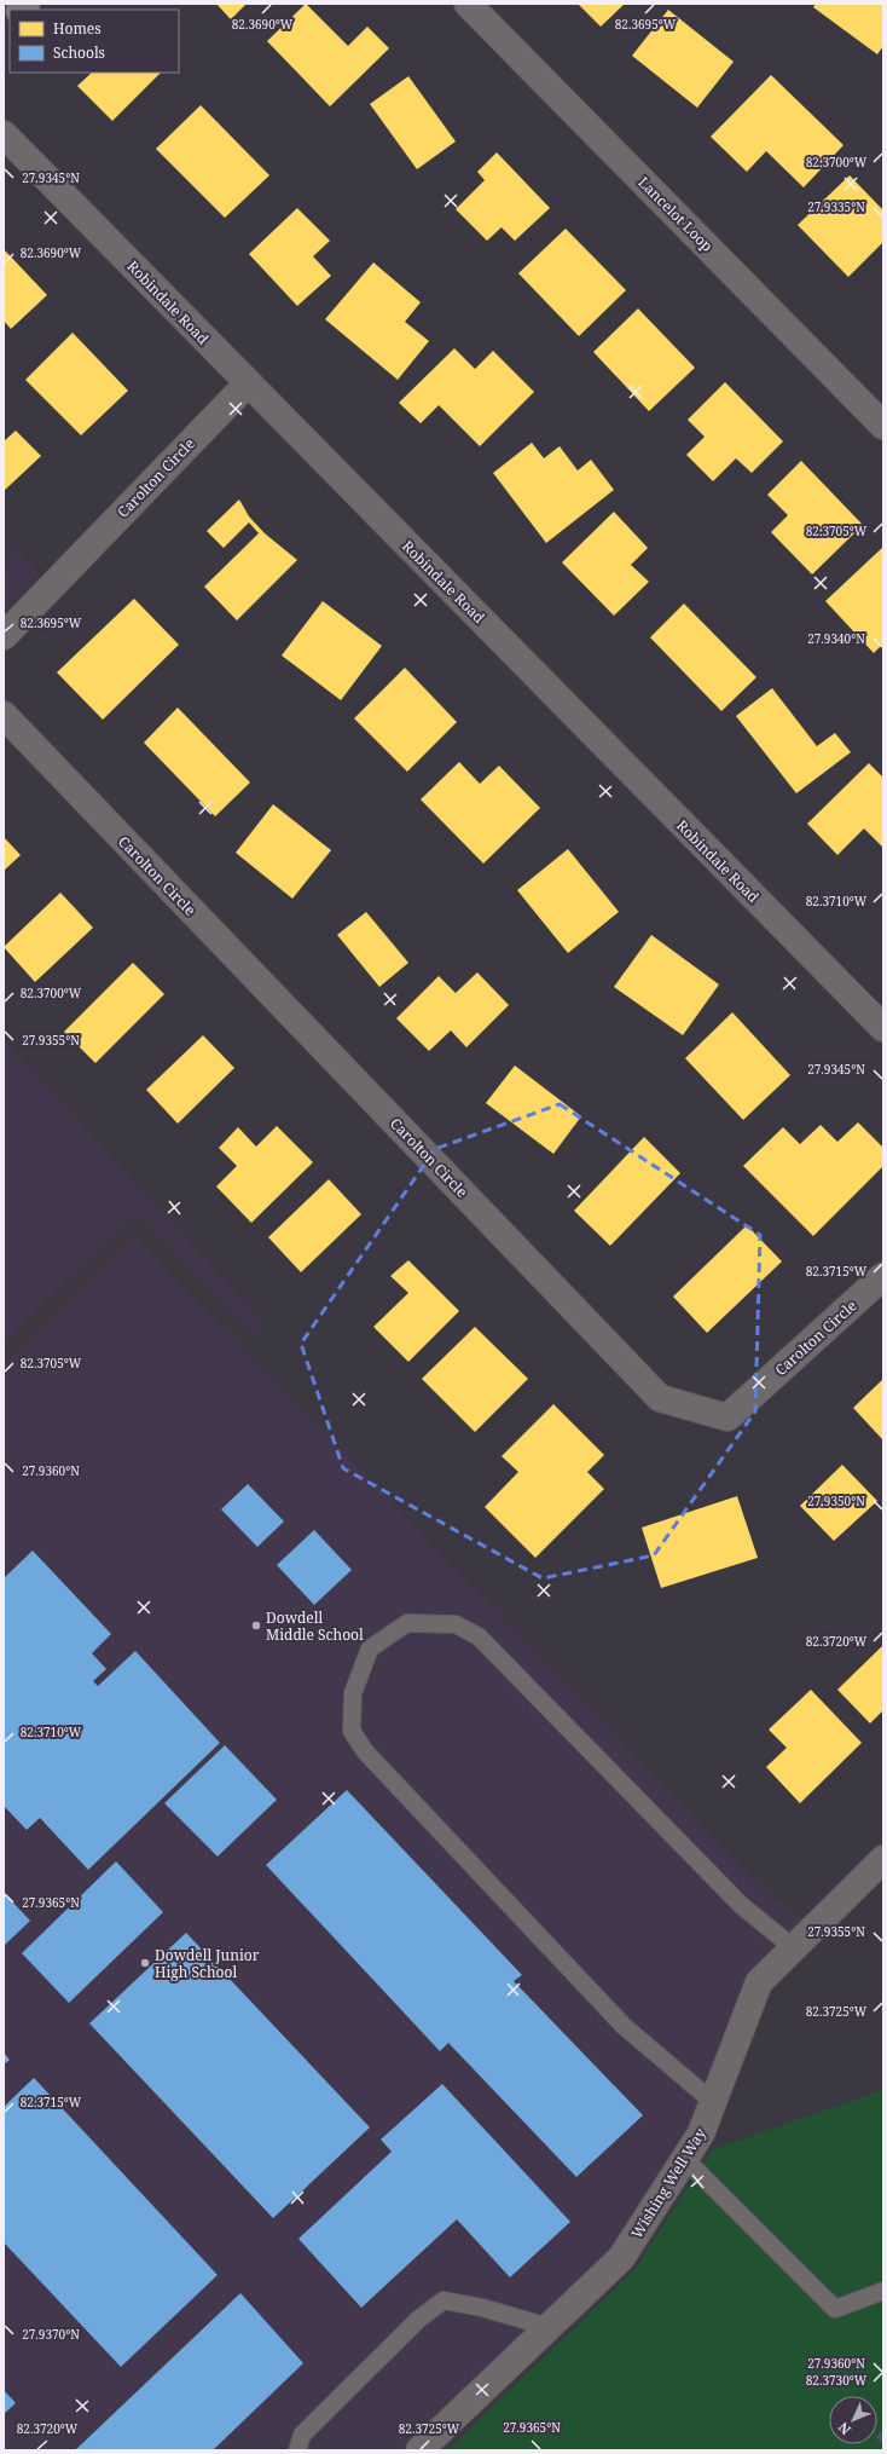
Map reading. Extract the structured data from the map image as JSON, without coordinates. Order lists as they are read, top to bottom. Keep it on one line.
{"streets":{"street":["Lancelot Loop","Robindale Road","Carolton Circle","Wishing Well Way"]},"crossings":[["Robindale Road","Carolton Circle"]],"places":["Dowdell Middle School","Dowdell Junior High School"],"legend":["Homes","Schools"],"north":"bottom left","coordinates":["82.3690°W","82.3695°W","82.3700°W","27.9345°N","27.9335°N","82.3705°W","27.9340°N","82.3710°W","27.9355°N","82.3715°W","27.9360°N","27.9350°N","82.3720°W","27.9365°N","82.3725°W","27.9370°N","82.3730°W"]}
